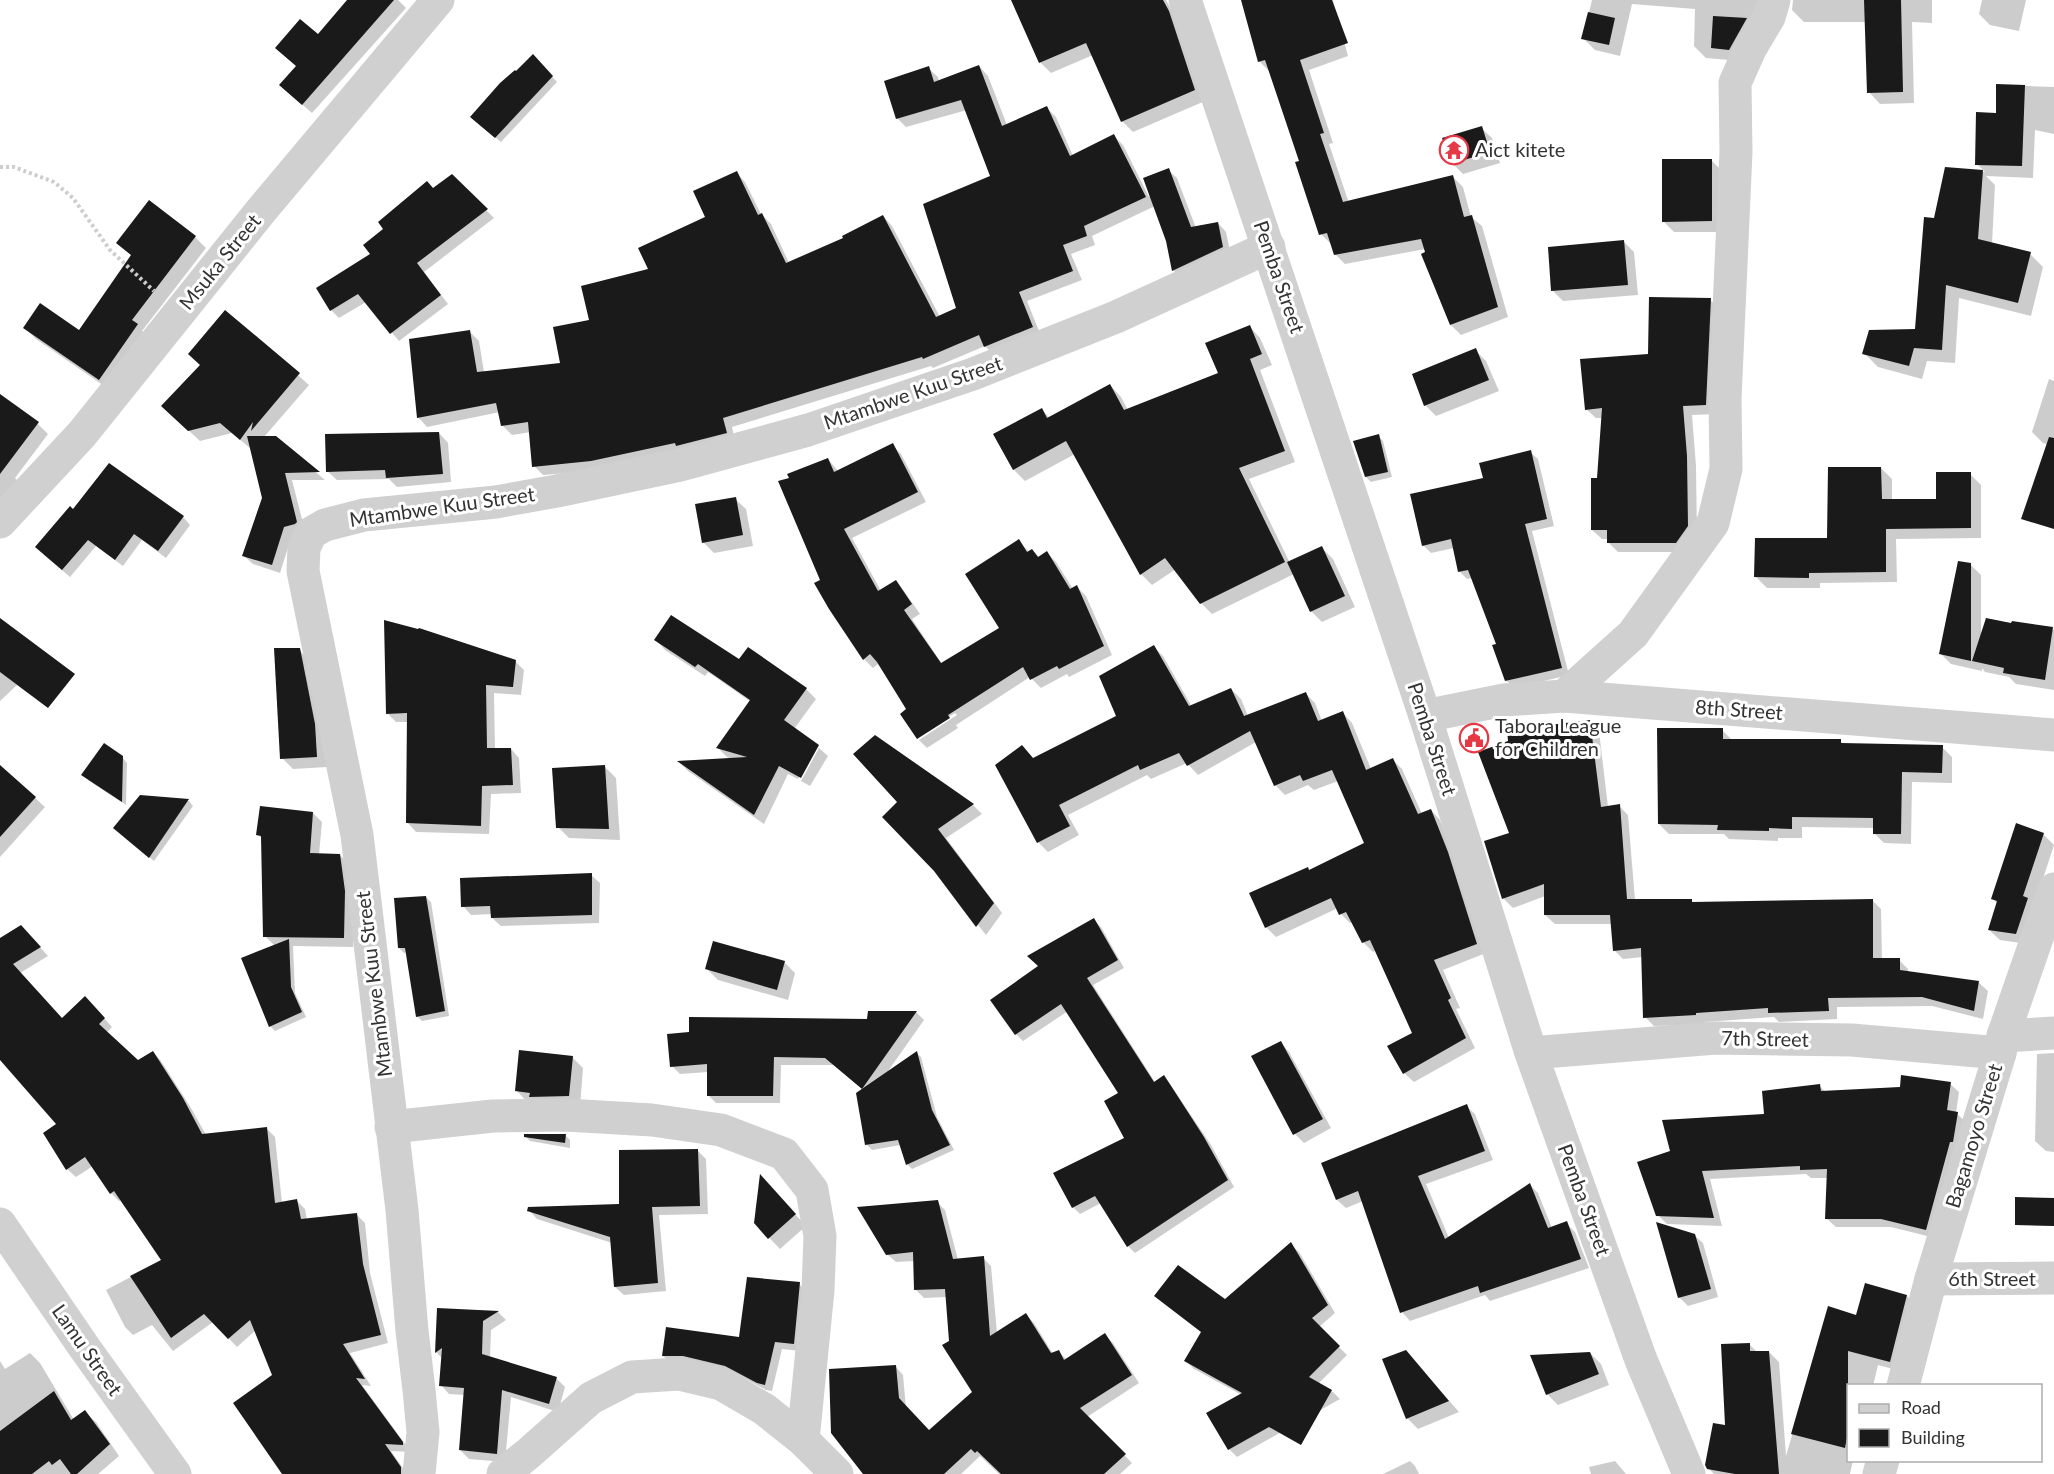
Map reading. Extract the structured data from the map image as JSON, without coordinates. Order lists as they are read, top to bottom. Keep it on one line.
{"streets":{"street":["Msuka Street","Pemba Street","Mtambwe Kuu Street","8th Street","7th Street","Bagamoyo Street","6th Street","Lamu Street"]},"crossings":[["Pemba Street","Mtambwe Kuu Street"],["Pemba Street","8th Street"],["Pemba Street","7th Street"],["7th Street","Bagamoyo Street"],["Bagamoyo Street","6th Street"]],"places":{"temple":["Aict kitete"],"public building":["Tabora League for Children"]},"legend":["Road","Building"]}
